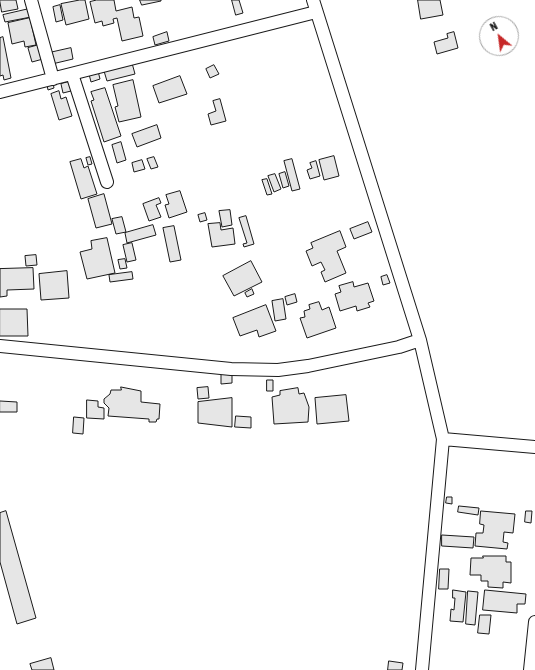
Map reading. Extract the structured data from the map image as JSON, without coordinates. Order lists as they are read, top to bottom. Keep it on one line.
{"north":"top left"}
